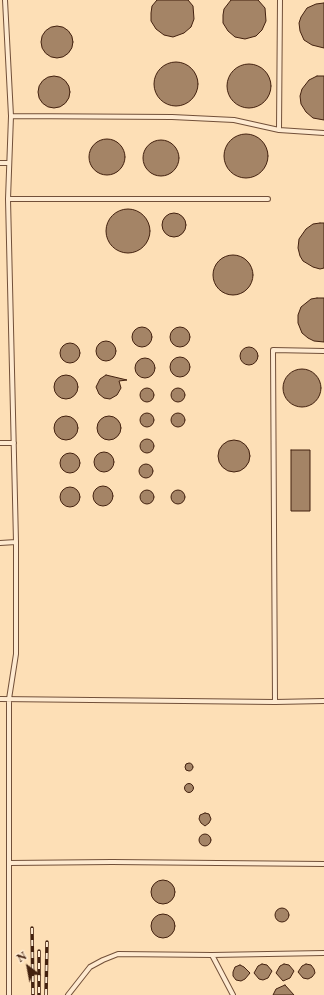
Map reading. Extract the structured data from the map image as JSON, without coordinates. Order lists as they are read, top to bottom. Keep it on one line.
{"north":"top left"}
